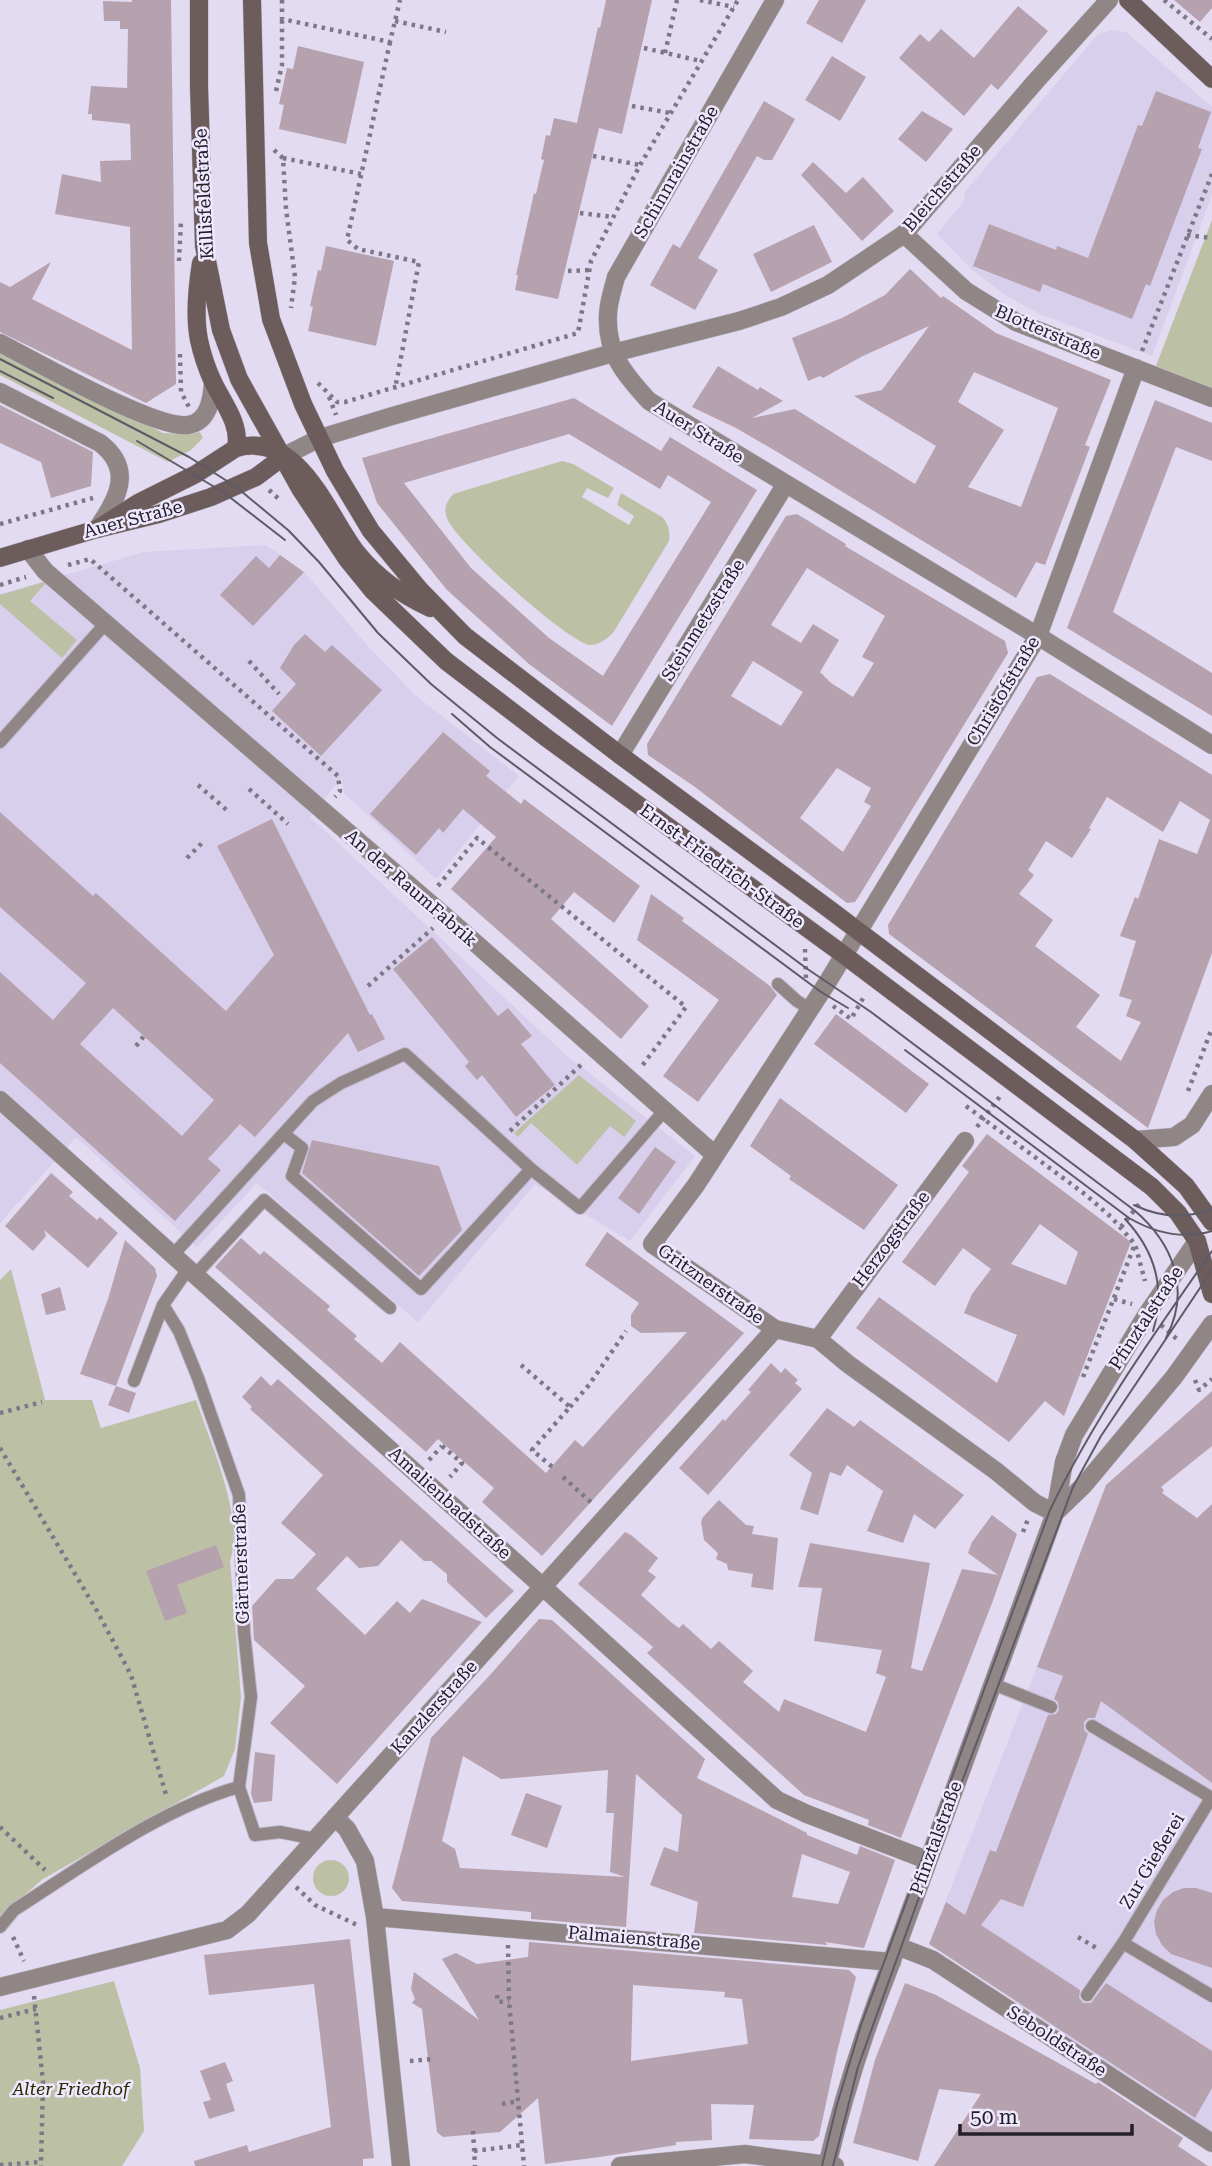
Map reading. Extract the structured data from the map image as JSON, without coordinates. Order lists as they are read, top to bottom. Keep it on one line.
{"streets":{"main road":["Killisfeldstraße","Auer Straße","Ernst-Friedrich-Straße"],"street":["Schinnrainstraße","Bleichstraße","Blotterstraße","Steinmetzstraße","Christofstraße","An der RaumFabrik","Herzogstraße","Gritznerstraße","Pfinztalstraße","Amalienbadstraße","Kanzlerstraße","Palmaienstraße","Seboldstraße"],"lane":["Gärtnerstraße","Zur Gießerei"]},"crossings":[["Schinnrainstraße","Bleichstraße"],["Schinnrainstraße","Auer Straße"],["Bleichstraße","Blotterstraße"],["Bleichstraße","Auer Straße"],["Killisfeldstraße","Auer Straße"],["Killisfeldstraße","Ernst-Friedrich-Straße"],["Blotterstraße","Christofstraße"],["Auer Straße","Steinmetzstraße"],["Auer Straße","Christofstraße"],["Auer Straße","Ernst-Friedrich-Straße"],["Auer Straße","An der RaumFabrik"],["Steinmetzstraße","Ernst-Friedrich-Straße"],["Christofstraße","Ernst-Friedrich-Straße"],["Christofstraße","Gritznerstraße"],["Ernst-Friedrich-Straße","Gritznerstraße"],["Ernst-Friedrich-Straße","Pfinztalstraße"],["An der RaumFabrik","Gritznerstraße"],["Herzogstraße","Gritznerstraße"],["Gritznerstraße","Pfinztalstraße"],["Gritznerstraße","Kanzlerstraße"],["Pfinztalstraße","Amalienbadstraße"],["Pfinztalstraße","Palmaienstraße"],["Pfinztalstraße","Seboldstraße"],["Amalienbadstraße","Kanzlerstraße"],["Palmaienstraße","Seboldstraße"]],"parks":["Alter Friedhof"],"scale_bar":"50 m"}
